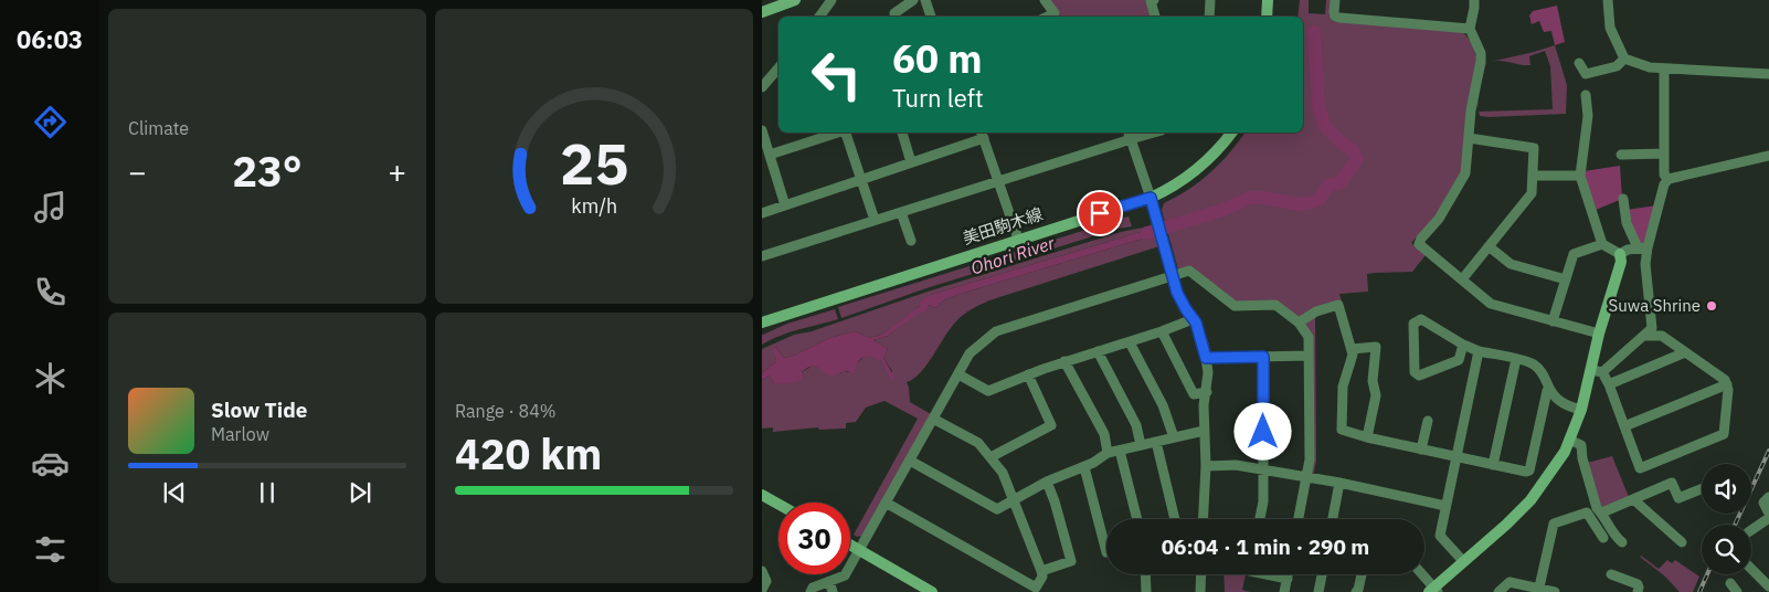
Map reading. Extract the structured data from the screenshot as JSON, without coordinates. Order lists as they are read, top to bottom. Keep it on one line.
{"streets":{"street":["美田駒木線"]},"water":["Ohori River"],"places":["Suwa Shrine"],"page":{"tabs":"06:03","tile":["Climate",["Range · 84%","420 km"]],"turn":["60 m","Turn left"],"heat":["−","23°","+"],"song":["Slow Tide","Marlow"],"limit":"30","trip":"06:04 · 1 min · 290 m","gauge":["25","km/h"]}}
